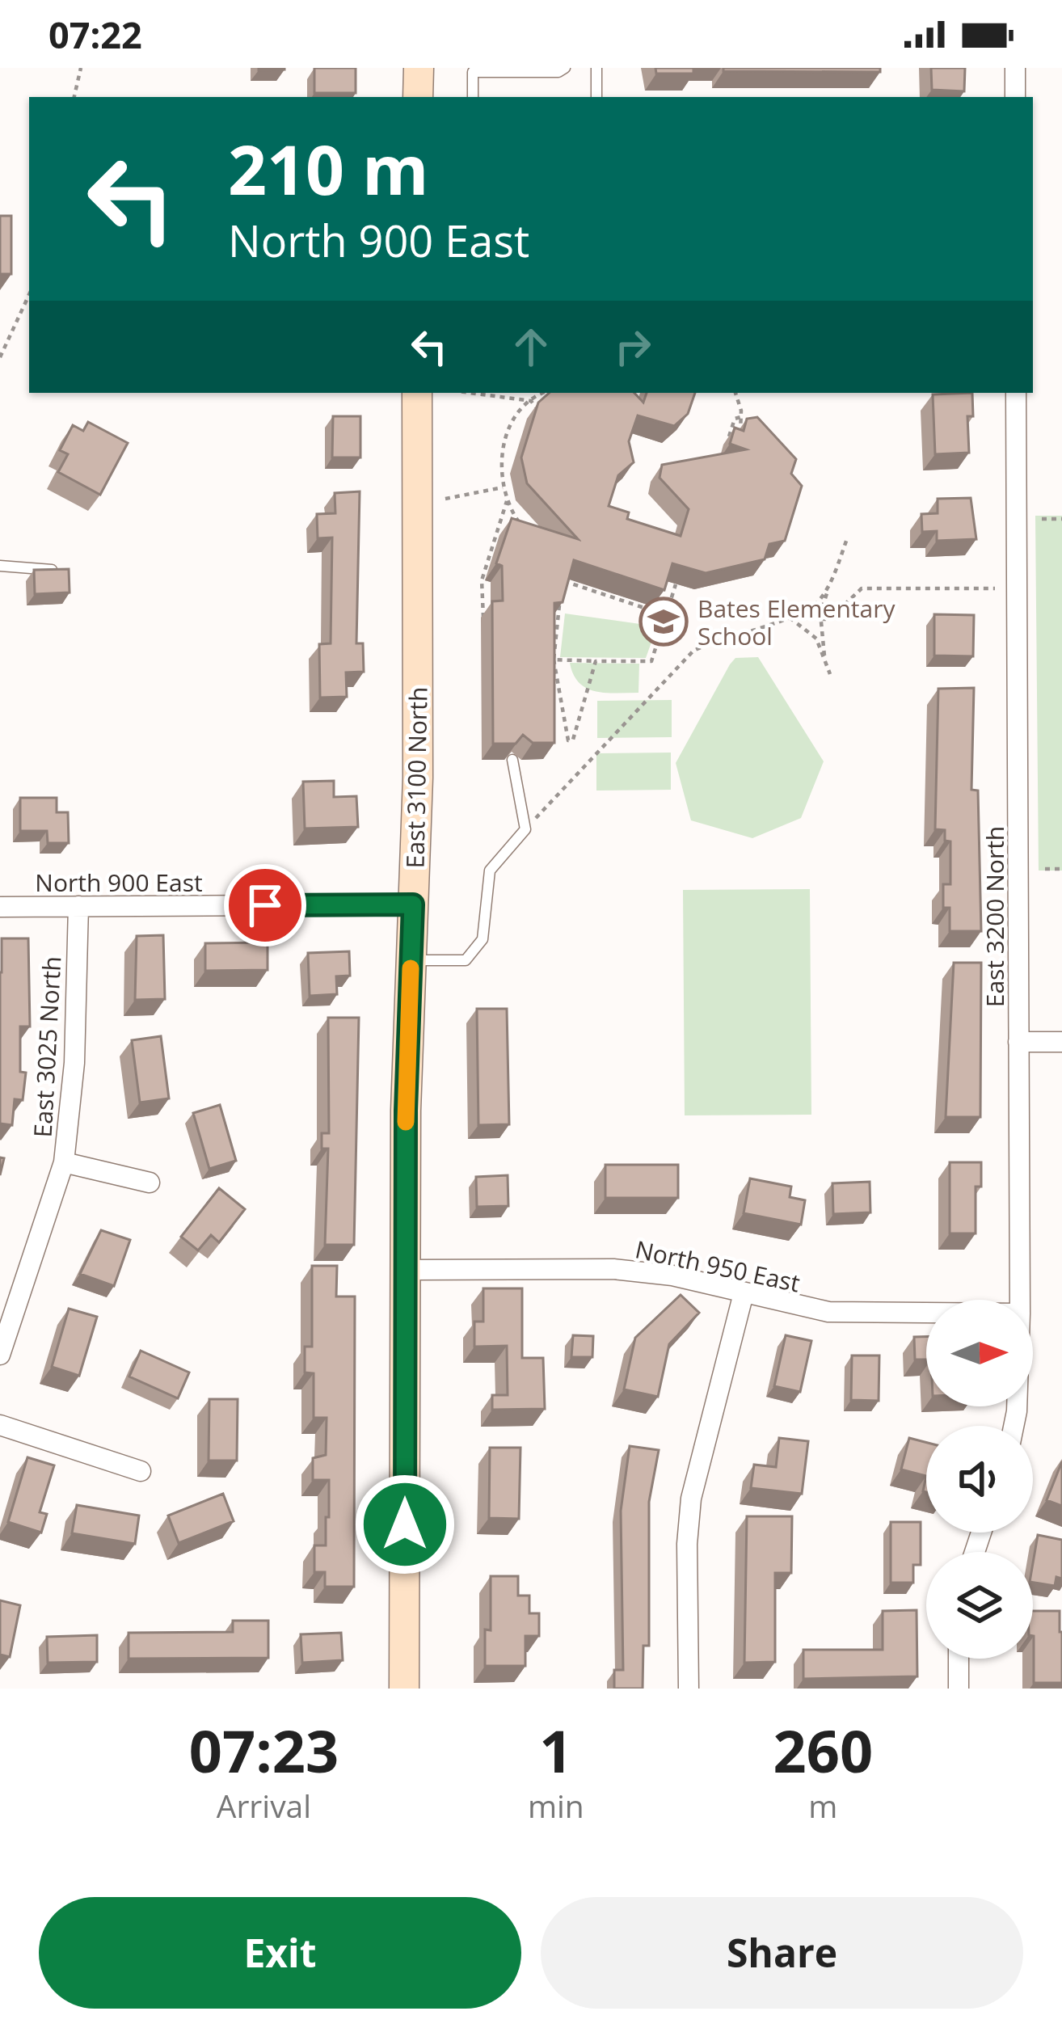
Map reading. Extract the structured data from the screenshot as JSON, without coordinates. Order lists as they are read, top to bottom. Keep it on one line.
{"streets":{"main road":["East 3100 North"],"street":["North 900 East","East 3200 North","East 3025 North","North 950 East"]},"crossings":[["East 3100 North","North 900 East"],["East 3100 North","North 950 East"],["North 900 East","East 3025 North"]],"places":{"school or university":["Bates Elementary School"]},"north":"right","page":{"status":"07:22","turn":["210 m","North 900 East"],"eta":["07:23","Arrival","1","min","260","m"],"buttons":["Exit","Share"]}}
